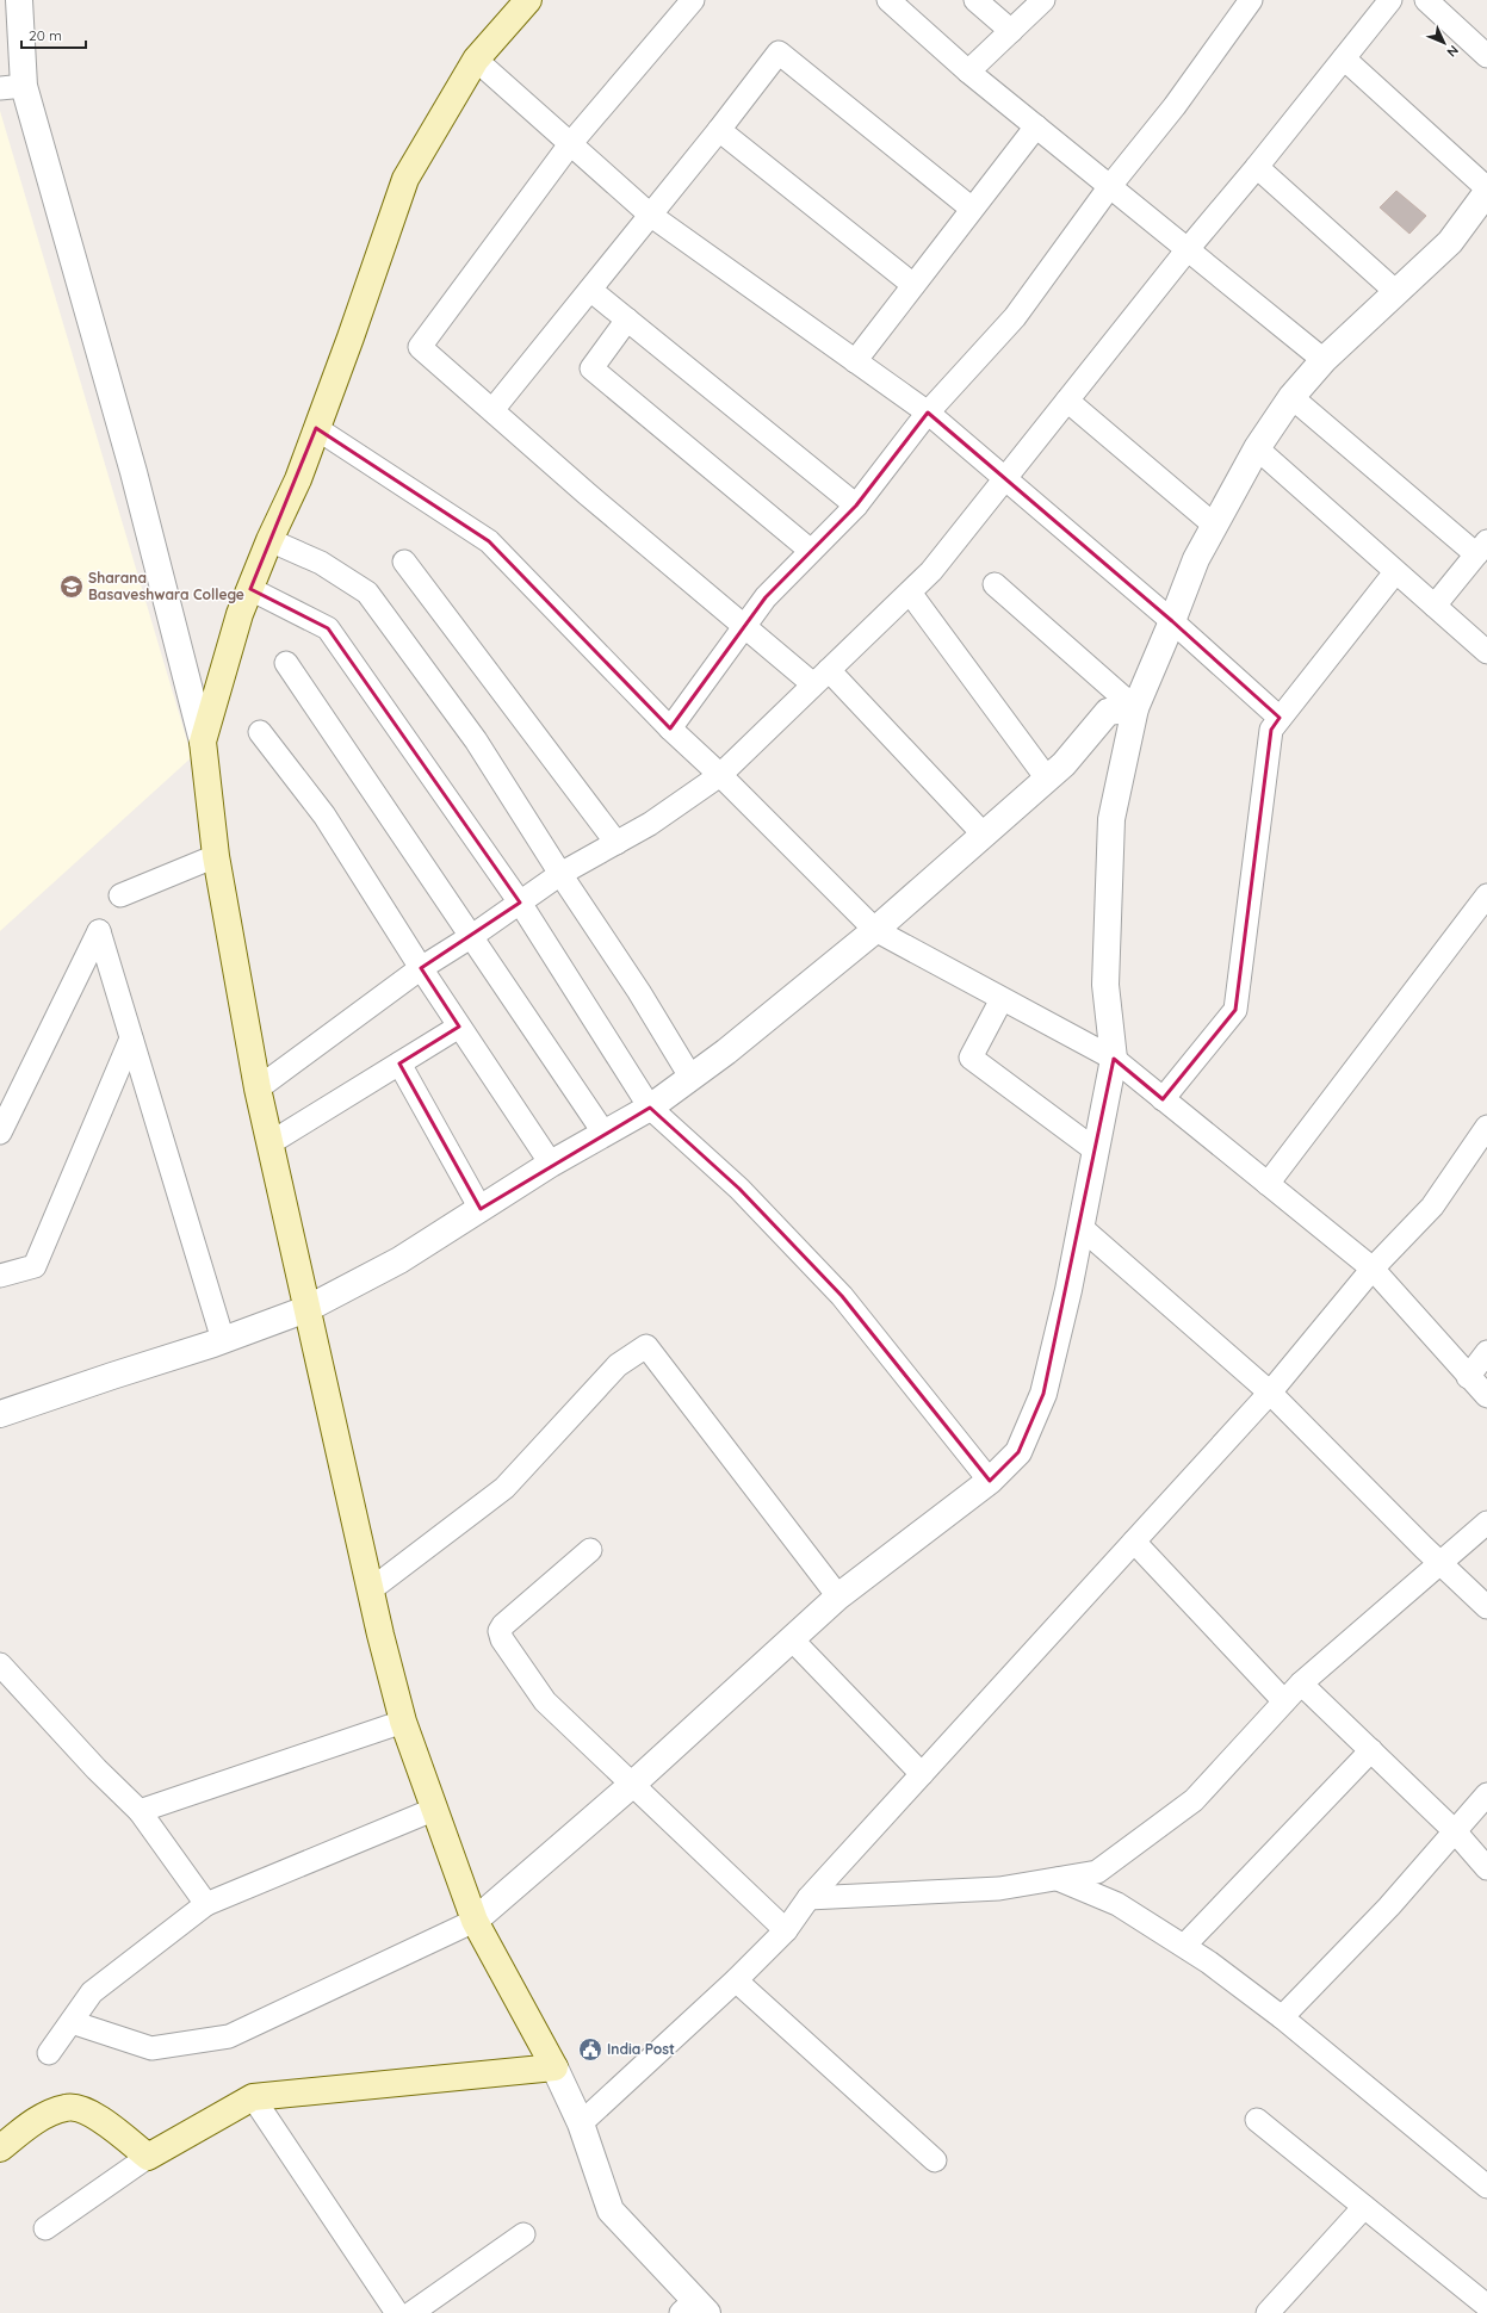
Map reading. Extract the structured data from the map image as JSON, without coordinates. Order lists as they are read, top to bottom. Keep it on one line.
{"places":{"school or university":["Sharana Basaveshwara College"],"public building":["India Post"]},"scale_bar":"20 m","north":"bottom right"}
